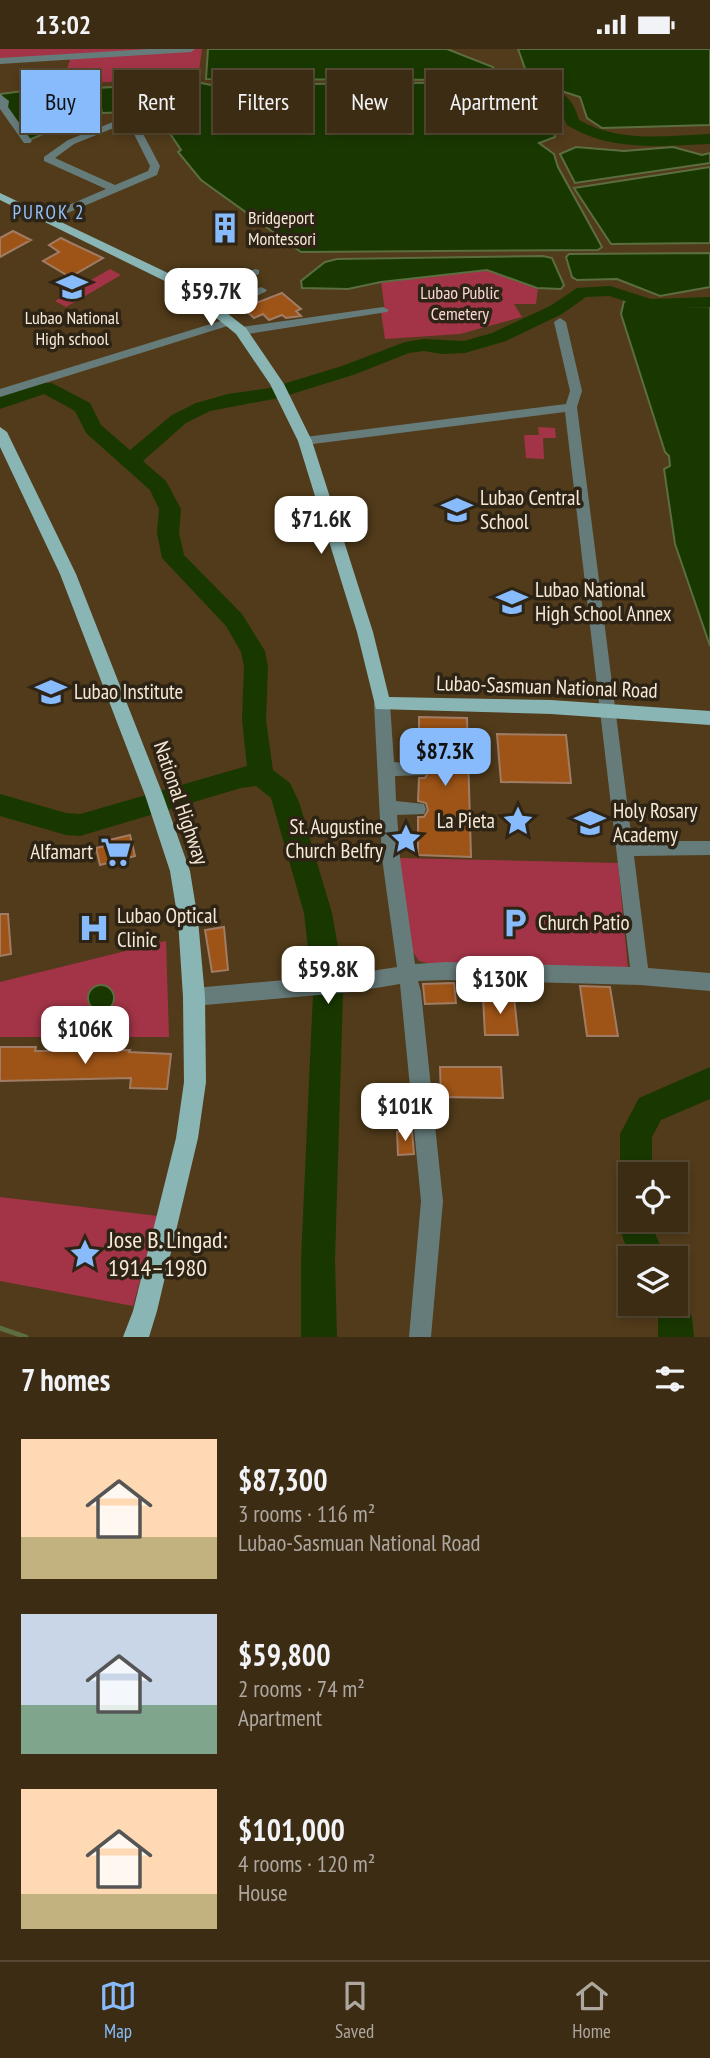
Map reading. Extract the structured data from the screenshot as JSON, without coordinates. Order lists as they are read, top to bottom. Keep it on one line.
{"streets":{"main road":["Lubao-Sasmuan National Road","National Highway"]},"districts":["PUROK 2"],"parks":["Lubao Public Cemetery"],"places":{"building":["Bridgeport Montessori"],"school or university":["Lubao National High school","Lubao Central School","Lubao National High School Annex","Lubao Institute","Holy Rosary Academy"],"place":["La Pieta","St. Augustine Church Belfry","Jose B. Lingad: 1914–1980"],"supermarket":["Alfamart"],"parking":["Church Patio"],"hospital":["Lubao Optical Clinic"]},"page":{"status":"13:02","chip":["Buy","Rent","Filters","New","Apartment"],"price":["$59.7K","$71.6K","$87.3K","$59.8K","$130K","$106K","$101K"],"heading":"7 homes","list":[{"name":"$87,300","note":"3 rooms · 116 m² · Lubao-Sasmuan National Road"},{"name":"$59,800","note":"2 rooms · 74 m² · Apartment"},{"name":"$101,000","note":"4 rooms · 120 m² · House"}],"tabs":["Map","Saved","Home"]}}
